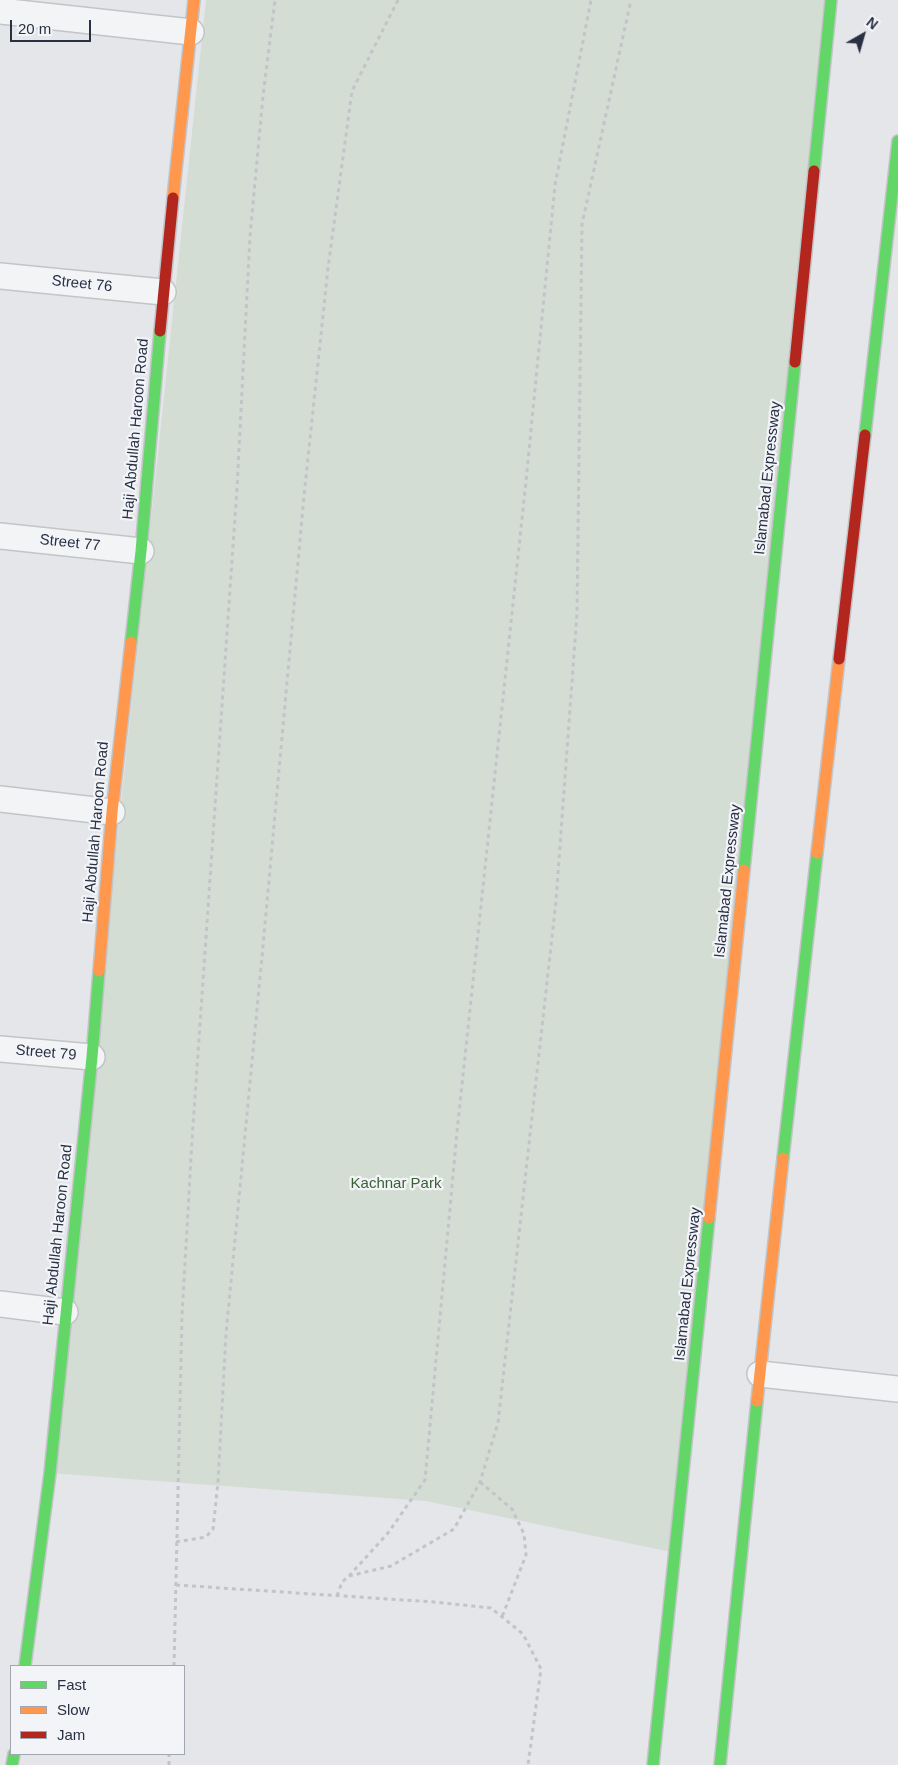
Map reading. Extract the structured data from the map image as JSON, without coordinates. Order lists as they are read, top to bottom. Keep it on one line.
{"streets":{"main road":["Haji Abdullah Haroon Road","Islamabad Expressway"],"street":["Street 76","Street 77","Street 79"]},"crossings":[["Street 76","Haji Abdullah Haroon Road"],["Haji Abdullah Haroon Road","Street 77"],["Haji Abdullah Haroon Road","Street 79"]],"parks":["Kachnar Park"],"legend":["Fast","Slow","Jam"],"scale_bar":"20 m","north":"top right"}
